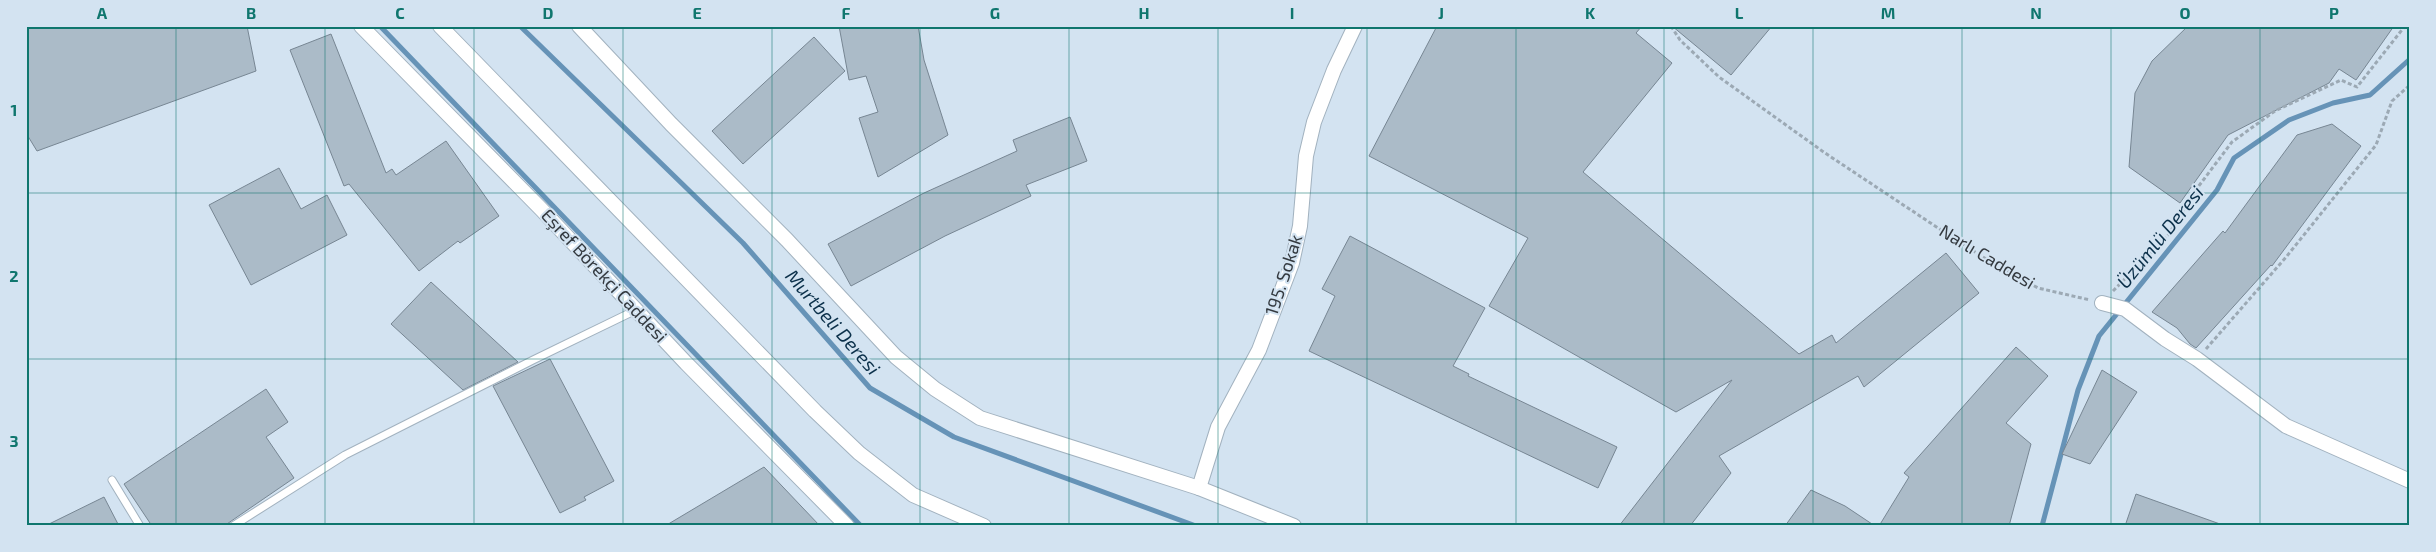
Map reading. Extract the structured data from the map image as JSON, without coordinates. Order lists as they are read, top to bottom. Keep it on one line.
{"streets":{"street":["195. Sokak","Eşref Börekçi Caddesi"],"path":["Narlı Caddesi"]},"water":["Üzümlü Deresi","Murtbeli Deresi"],"grid":{"columns":["A","B","C","D","E","F","G","H","I","J","K","L","M","N","O","P"],"rows":["1","2","3"]}}
